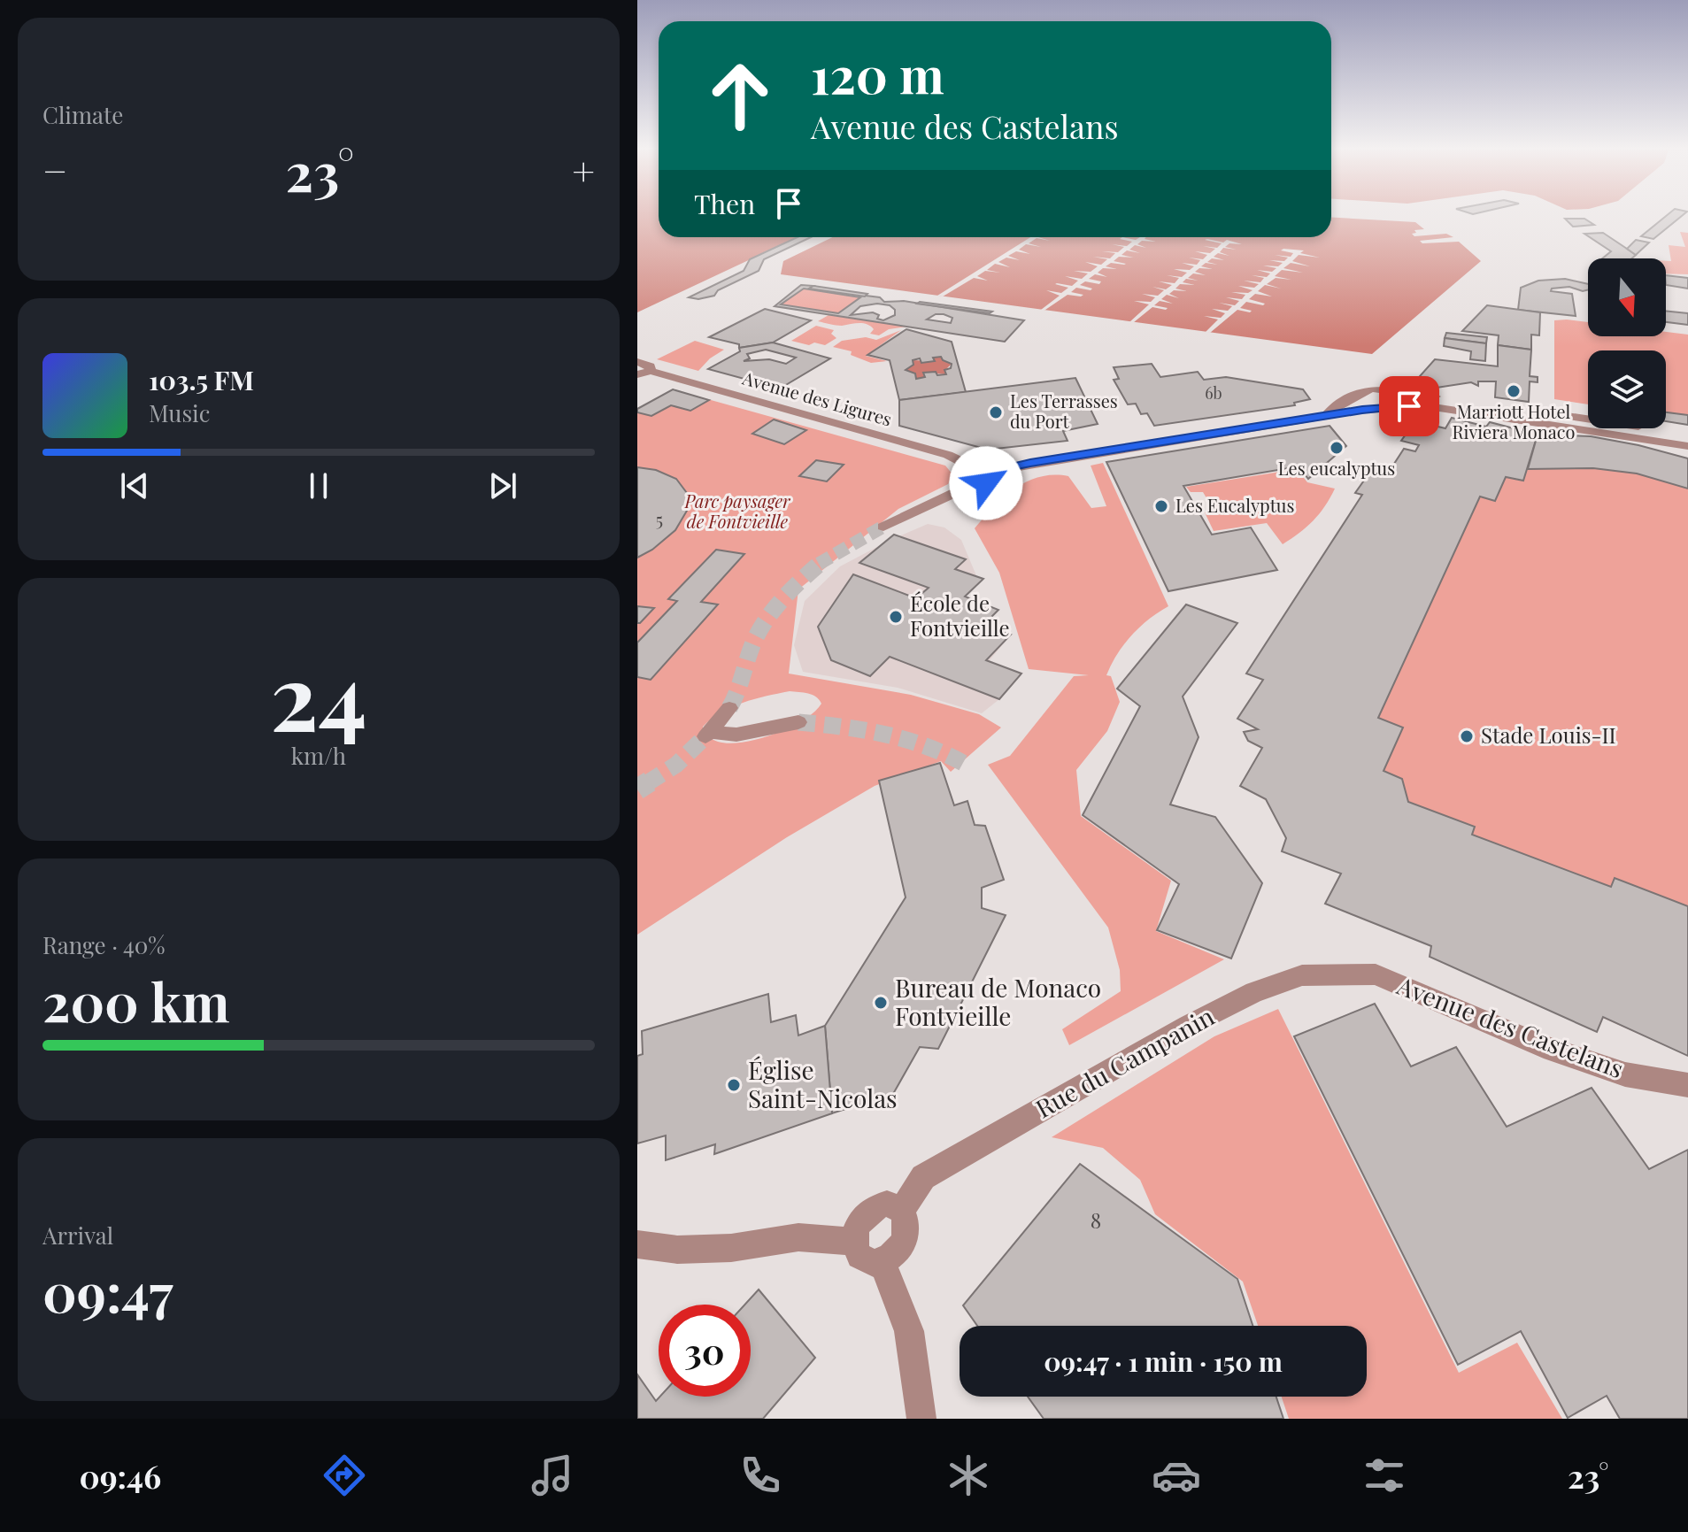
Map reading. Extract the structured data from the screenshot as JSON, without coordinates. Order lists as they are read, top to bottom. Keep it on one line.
{"streets":{"street":["Avenue des Ligures","Avenue des Castelans","Rue du Campanin"]},"crossings":[["Avenue des Castelans","Rue du Campanin"]],"parks":["Parc paysager de Fontvieille"],"places":["Marriott Hotel Riviera Monaco","Les Terrasses du Port","Les eucalyptus","Les Eucalyptus","École de Fontvieille","Stade Louis-II","Bureau de Monaco Fontvieille","Église Saint-Nicolas"],"house_numbers":["6b","5","8"],"north":"bottom","page":{"tile":["Climate",["24","km/h"],["Range · 40%","200 km"],["Arrival","09:47"]],"turn":["120 m","Avenue des Castelans"],"heat":["−","23°","+"],"then":"Then","song":["103.5 FM","Music"],"limit":"30","trip":"09:47 · 1 min · 150 m","tabs":["09:46","23°"]}}
